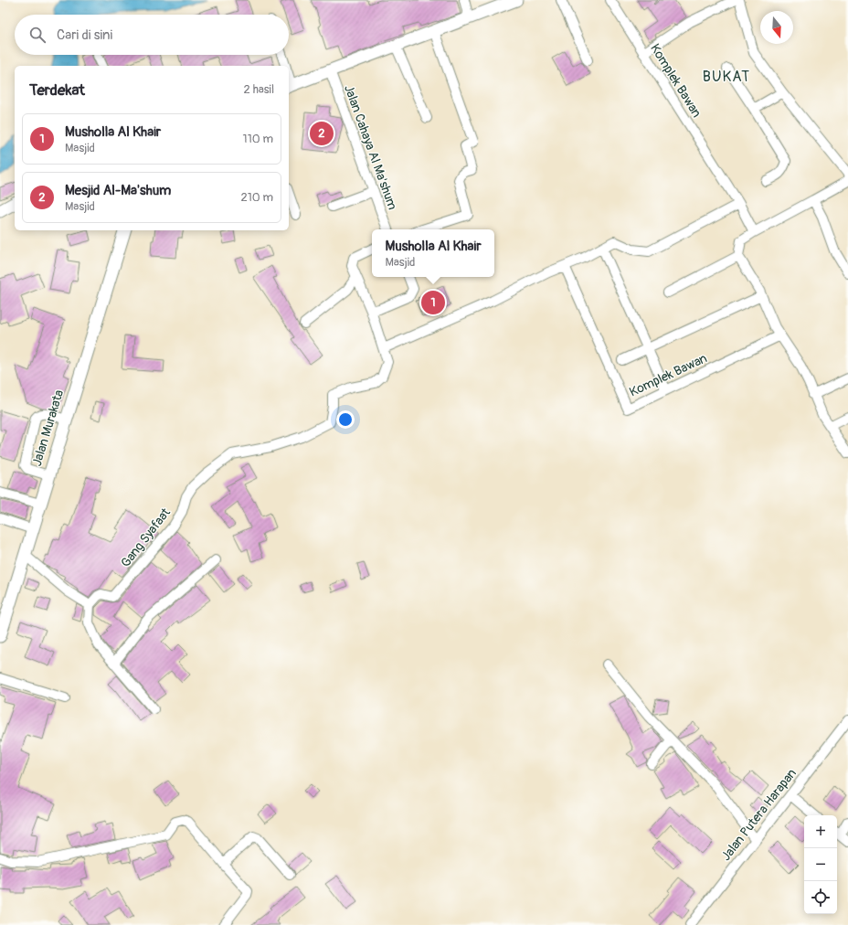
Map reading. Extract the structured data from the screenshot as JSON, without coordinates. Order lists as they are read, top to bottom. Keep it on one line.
{"streets":{"main road":["Jalan Murakata"],"street":["Komplek Bawan","Jalan Cahaya Al Ma'shum","Gang Syafaat","Jalan Putera Harapan"]},"districts":["BUKAT"],"north":"bottom","page":{"search":"Cari di sini","heading":["Terdekat","2 hasil"],"list":[{"mark":"1","name":"Musholla Al Khair","note":"Masjid","value":"110 m"},{"mark":"2","name":"Mesjid Al-Ma'shum","note":"Masjid","value":"210 m"}],"pins":["2","1"],"popup":["Musholla Al Khair","Masjid"],"map_buttons":["+","−"]}}
